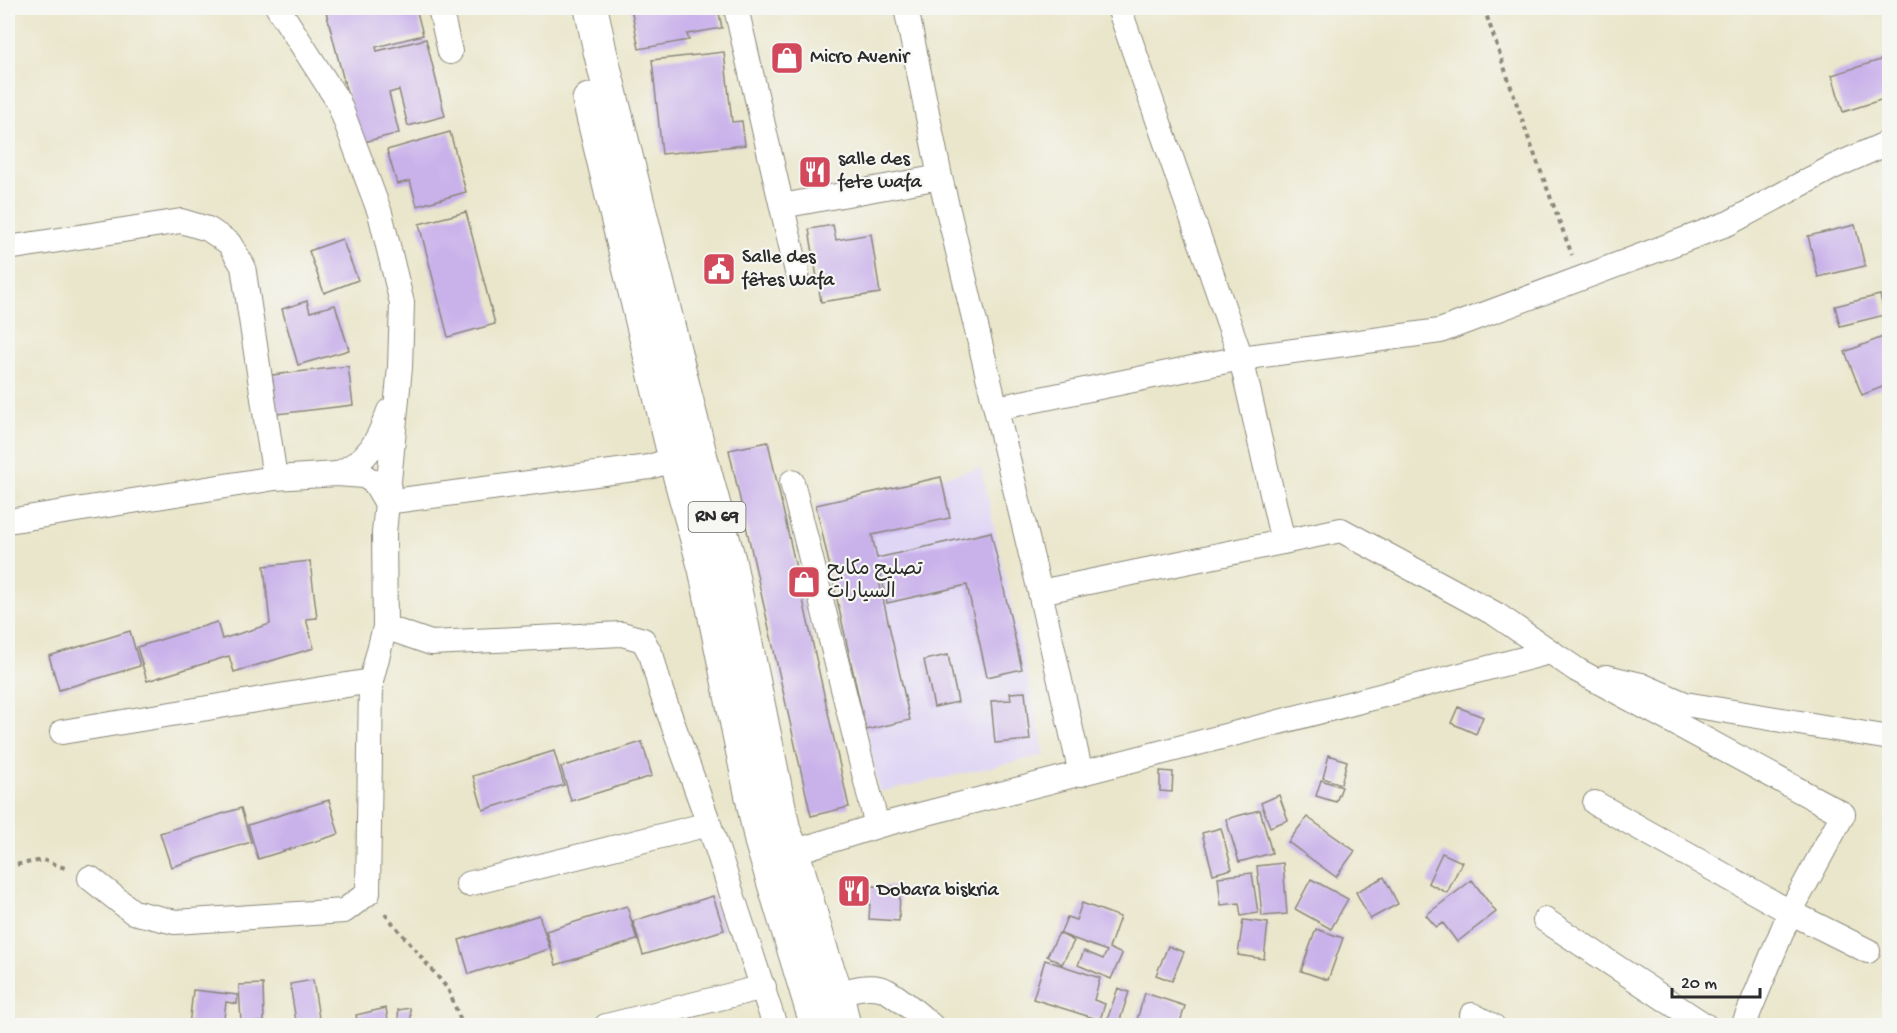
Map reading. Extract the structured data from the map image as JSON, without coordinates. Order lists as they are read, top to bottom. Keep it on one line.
{"streets":{"main road":["RN 69"]},"places":{"shop":["Micro Avenir","تصليح مكابح السيارات"],"restaurant":["salle des fete wafa","Dobara biskria"],"public building":["Salle des fêtes Wafa"]},"scale_bar":"20 m"}
